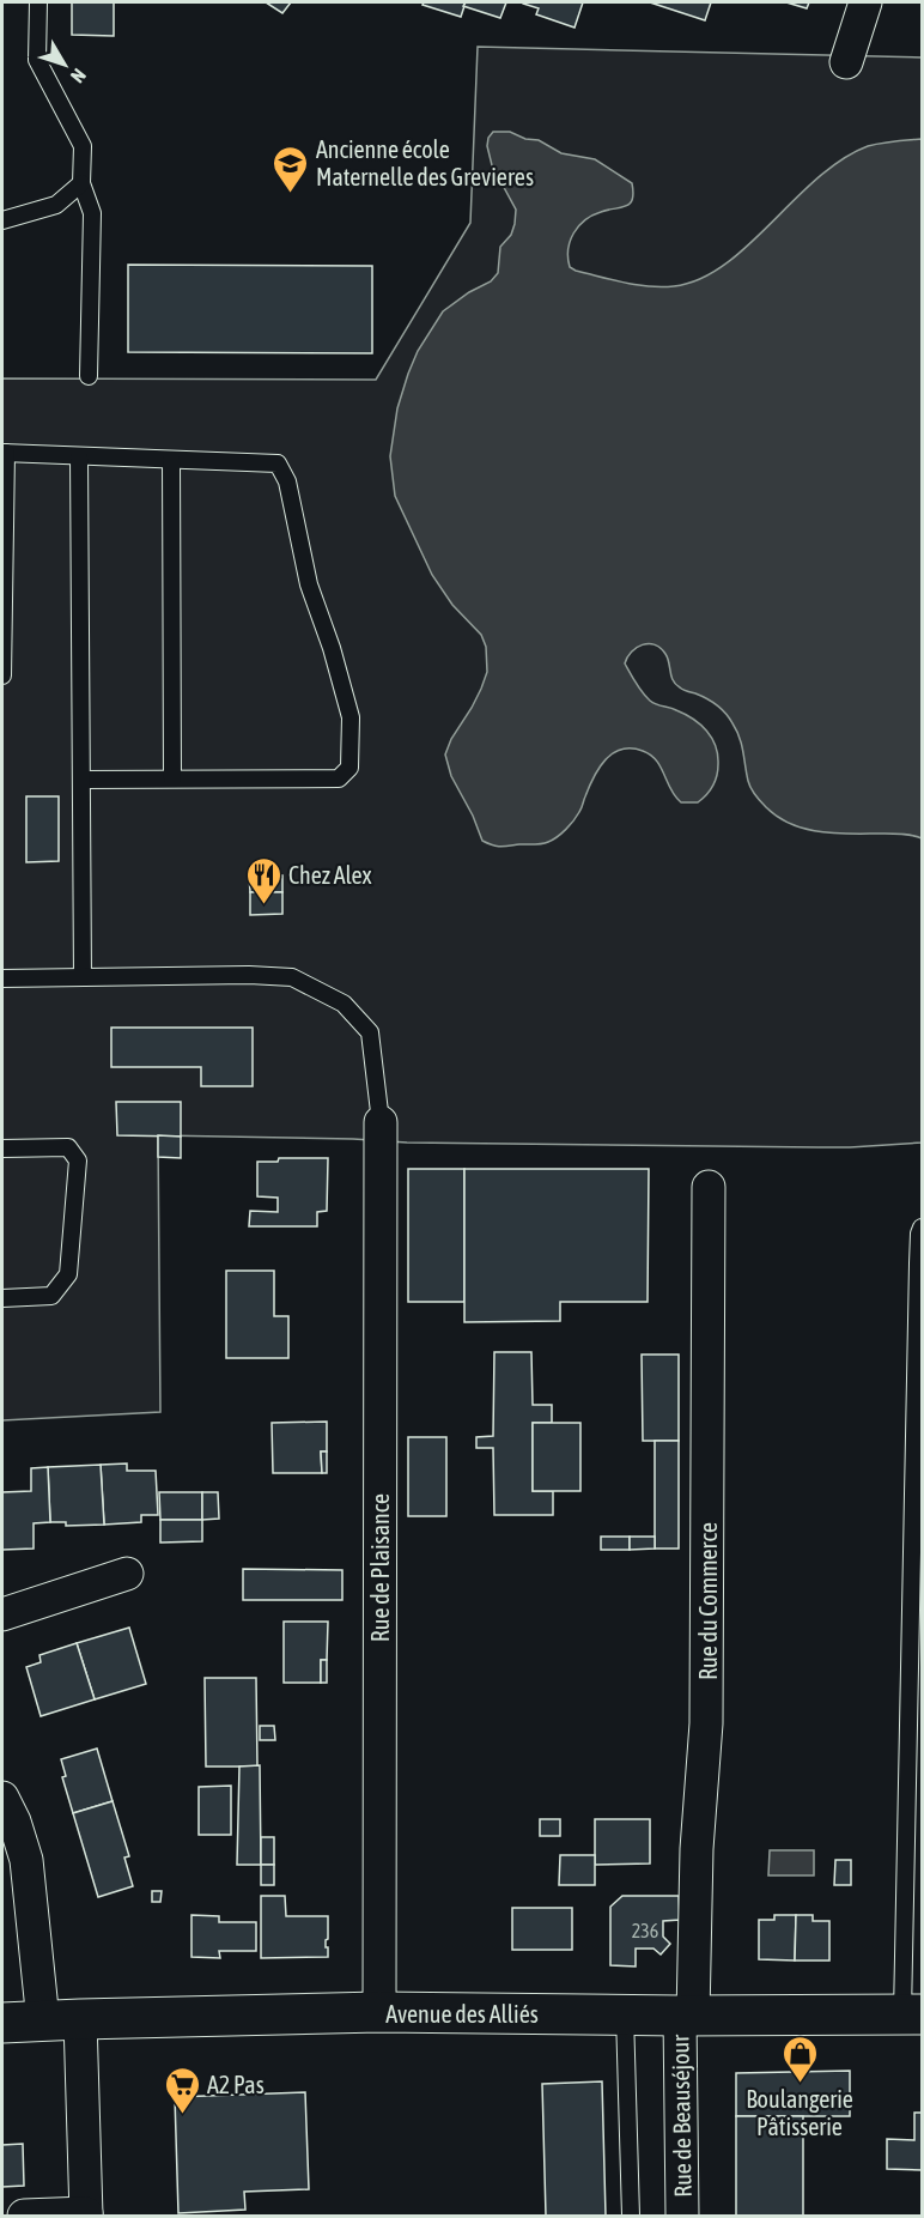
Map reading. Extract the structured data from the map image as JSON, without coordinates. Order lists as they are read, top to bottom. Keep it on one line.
{"streets":{"street":["Rue de Plaisance","Rue du Commerce","Avenue des Alliés","Rue de Beauséjour"]},"crossings":[["Rue de Plaisance","Avenue des Alliés"],["Rue du Commerce","Avenue des Alliés"],["Rue du Commerce","Rue de Beauséjour"],["Avenue des Alliés","Rue de Beauséjour"]],"places":{"school or university":["Ancienne école Maternelle des Grevieres"],"restaurant":["Chez Alex"],"shop":["Boulangerie Pâtisserie"],"supermarket":["A2 Pas"]},"house_numbers":["236"],"north":"bottom right"}
